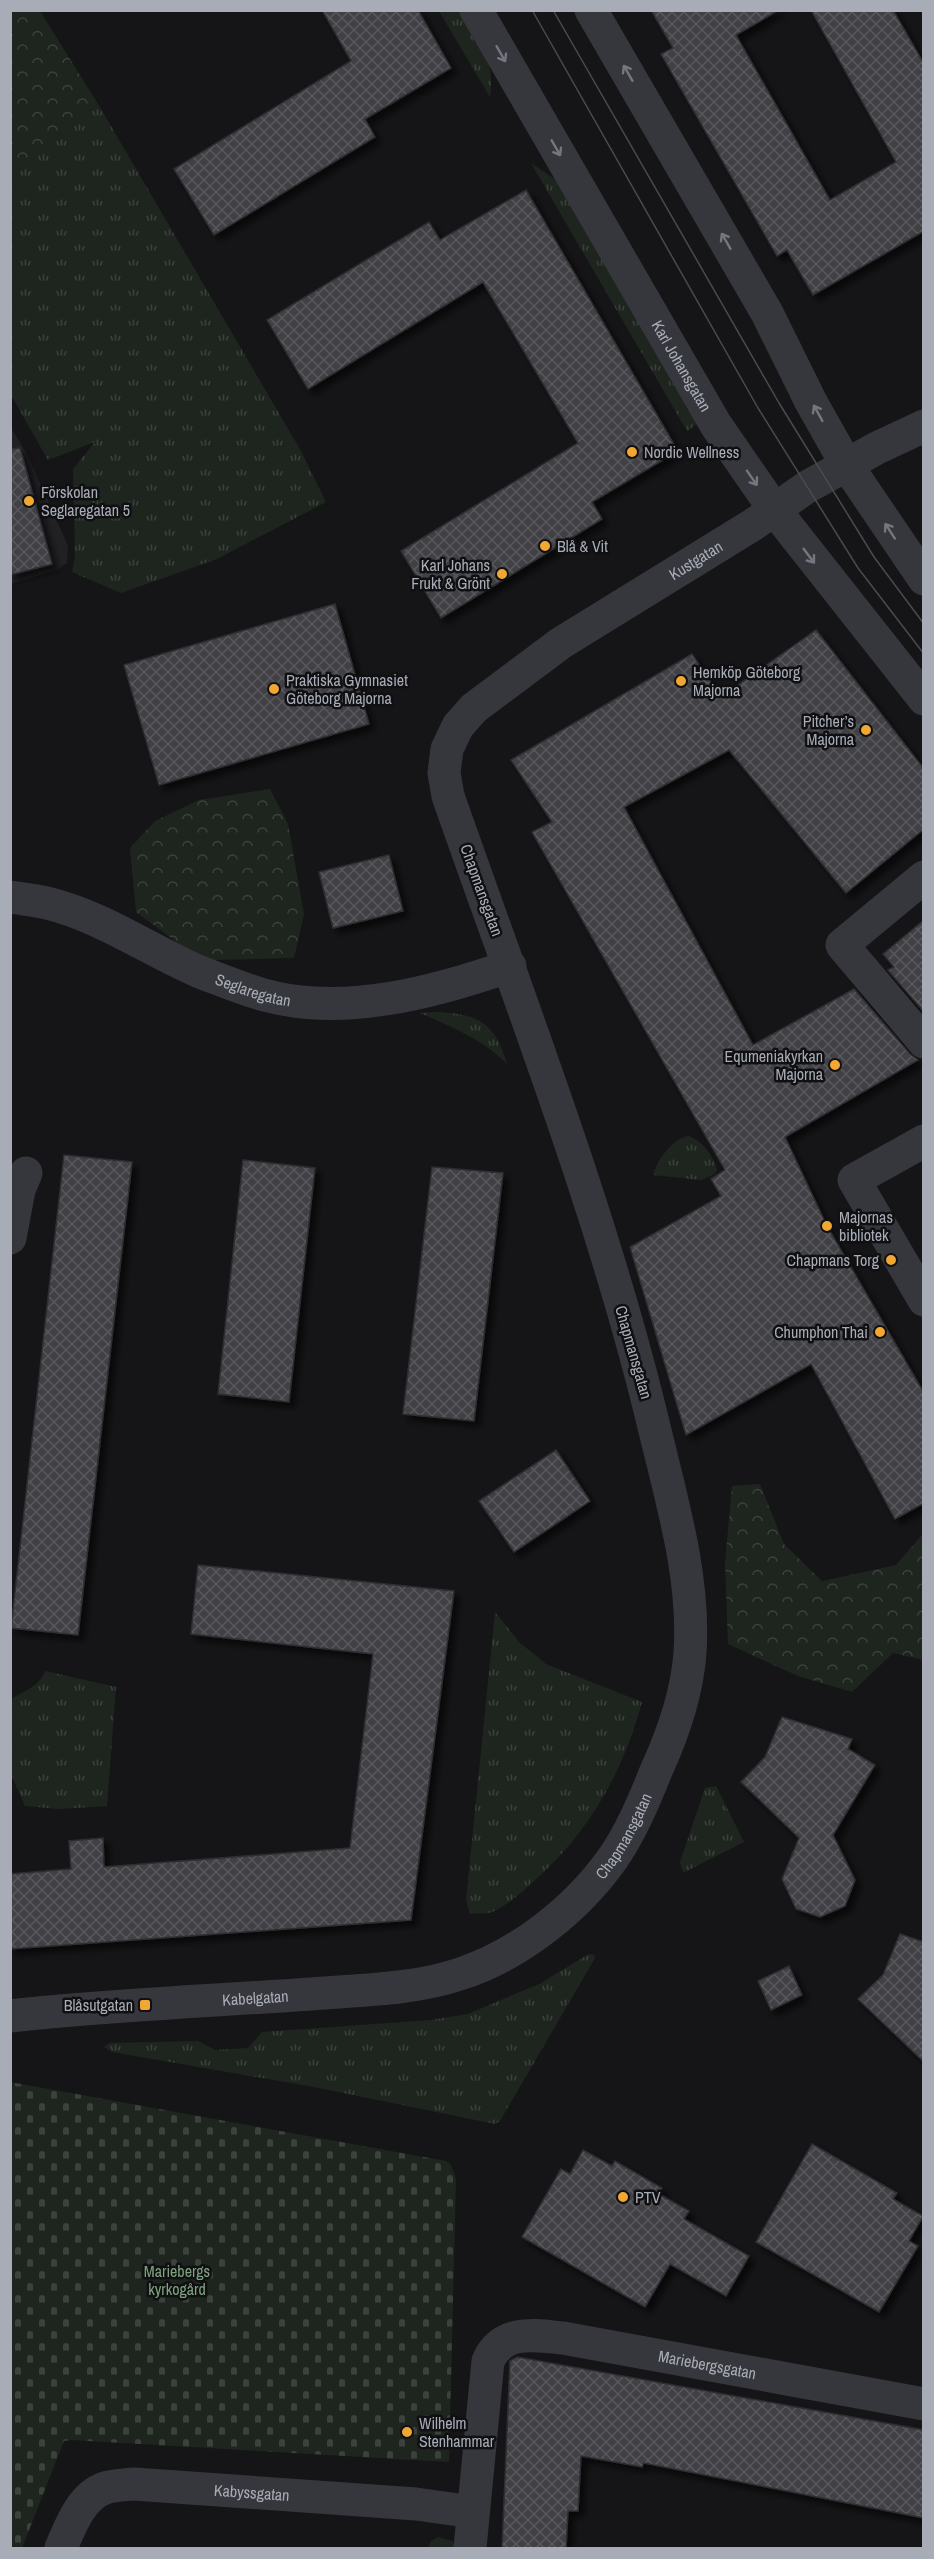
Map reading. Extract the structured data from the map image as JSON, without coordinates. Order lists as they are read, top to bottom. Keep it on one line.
{"streets":{"street":["Karl Johansgatan","Kustgatan","Chapmansgatan","Seglaregatan","Kabelgatan","Mariebergsgatan","Kabyssgatan"]},"crossings":[["Karl Johansgatan","Kustgatan"],["Kustgatan","Chapmansgatan"],["Chapmansgatan","Seglaregatan"],["Chapmansgatan","Kabelgatan"],["Mariebergsgatan","Kabyssgatan"]],"parks":["Mariebergs kyrkogård"],"places":{"other":["Nordic Wellness","Förskolan Seglaregatan 5","Blå & Vit","Karl Johans Frukt & Grönt","Hemköp Göteborg Majorna","Praktiska Gymnasiet Göteborg Majorna","Pitcher’s Majorna","Equmeniakyrkan Majorna","Majornas bibliotek","Chapmans Torg","Chumphon Thai","PTV","Wilhelm Stenhammar"],"transit":["Blåsutgatan"]}}
